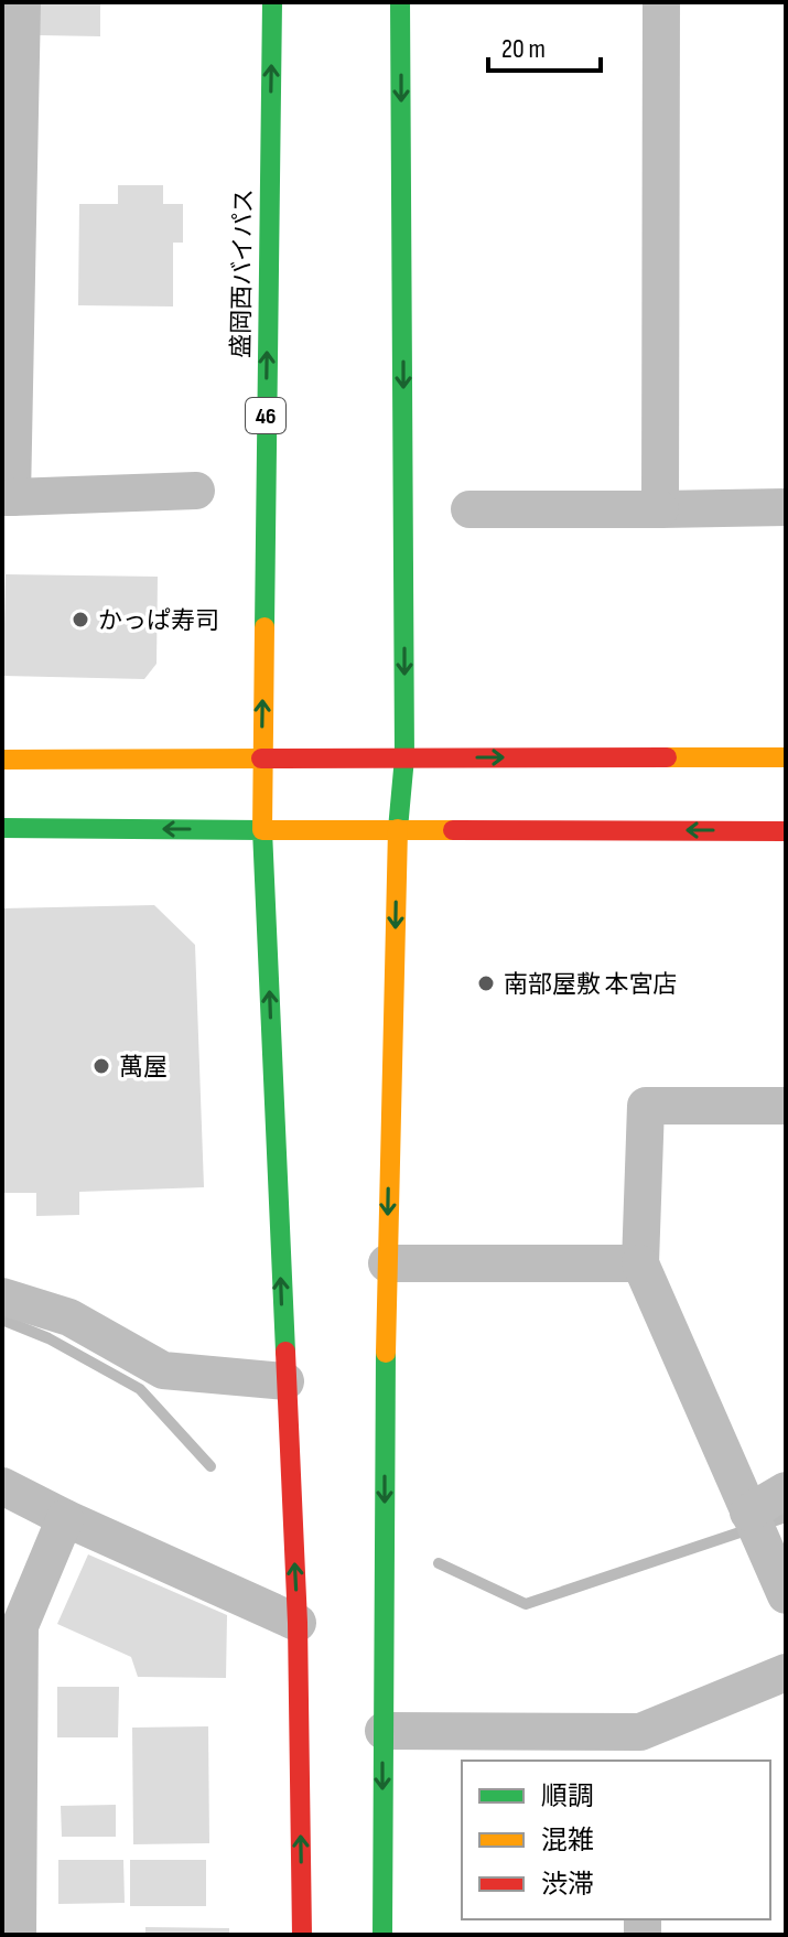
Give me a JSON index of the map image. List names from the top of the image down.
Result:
{
  "streets": {
    "main road": ["盛岡西バイパス", "46"]
  },
  "places": ["かっぱ寿司", "南部屋敷 本宮店", "萬屋"],
  "legend": ["順調", "混雑", "渋滞"],
  "scale_bar": "20 m"
}
